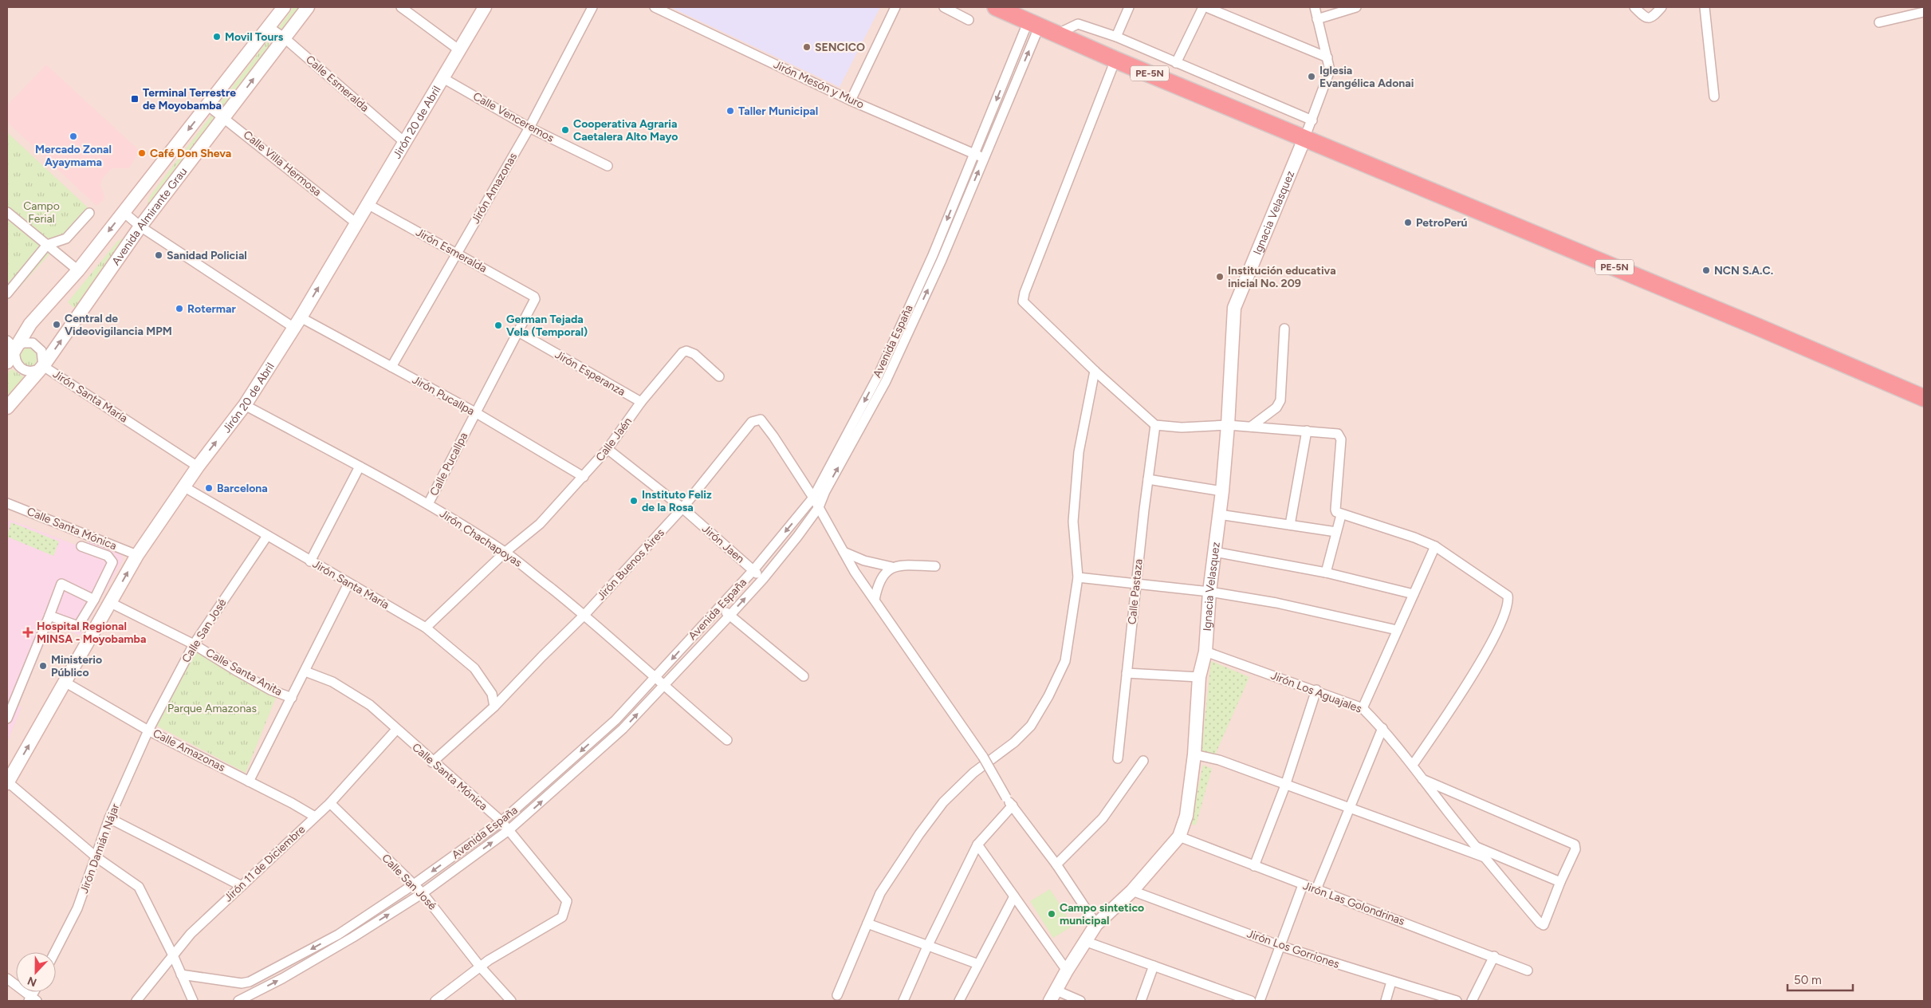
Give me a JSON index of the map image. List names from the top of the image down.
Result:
{
  "streets": {
    "highway": ["PE-5N"],
    "main road": ["Jirón 20 de Abril", "Ignacia Velasquez", "Avenida Almirante Grau"],
    "street": [
      "Calle Esmeralda",
      "Jirón Mesón y Muro",
      "Calle Venceremos",
      "Calle Villa Hermosa",
      "Jirón Amazonas",
      "Jirón Esmeralda",
      "Avenida España",
      "Jirón Esperanza",
      "Jirón Pucallpa",
      "Jirón Santa María",
      "Calle Jaén",
      "Calle Pucallpa",
      "Calle Santa Mónica",
      "Jirón Chachapoyas",
      "Jirón Jaen",
      "Jirón Buenos Aires",
      "Calle Pastaza",
      "Calle San José",
      "Calle Santa Anita",
      "Jirón Los Aguajales",
      "Calle Amazonas",
      "Jirón Damián Nájar",
      "Jirón 11 de Diciembre",
      "Jirón Las Golondrinas",
      "Jirón Los Gorriones"
    ]
  },
  "crossings": [
    ["PE-5N", "Ignacia Velasquez"],
    ["PE-5N", "Avenida España"],
    ["Calle Esmeralda", "Jirón 20 de Abril"],
    ["Calle Esmeralda", "Avenida Almirante Grau"],
    ["Jirón Mesón y Muro", "Avenida España"],
    ["Calle Venceremos", "Jirón 20 de Abril"],
    ["Calle Venceremos", "Jirón Amazonas"],
    ["Jirón 20 de Abril", "Calle Villa Hermosa"],
    ["Jirón 20 de Abril", "Jirón Esmeralda"],
    ["Jirón 20 de Abril", "Jirón Pucallpa"],
    ["Jirón 20 de Abril", "Jirón Santa María"],
    ["Jirón 20 de Abril", "Calle Santa Mónica"],
    ["Jirón 20 de Abril", "Jirón Chachapoyas"],
    ["Jirón 20 de Abril", "Calle Santa Anita"],
    ["Jirón 20 de Abril", "Calle Amazonas"],
    ["Calle Villa Hermosa", "Avenida Almirante Grau"],
    ["Jirón Amazonas", "Jirón Esmeralda"],
    ["Jirón Amazonas", "Jirón Pucallpa"],
    ["Ignacia Velasquez", "Jirón Los Aguajales"],
    ["Ignacia Velasquez", "Jirón Las Golondrinas"],
    ["Ignacia Velasquez", "Jirón Los Gorriones"],
    ["Avenida Almirante Grau", "Jirón Pucallpa"],
    ["Avenida Almirante Grau", "Jirón Santa María"],
    ["Jirón Esmeralda", "Calle Pucallpa"],
    ["Avenida España", "Calle Santa Mónica"],
    ["Avenida España", "Jirón Chachapoyas"],
    ["Avenida España", "Jirón Jaen"],
    ["Avenida España", "Jirón Buenos Aires"],
    ["Avenida España", "Calle San José"],
    ["Jirón Esperanza", "Calle Jaén"],
    ["Jirón Esperanza", "Calle Pucallpa"],
    ["Jirón Pucallpa", "Calle Jaén"],
    ["Jirón Pucallpa", "Calle Pucallpa"],
    ["Jirón Santa María", "Calle Jaén"],
    ["Jirón Santa María", "Jirón Buenos Aires"],
    ["Jirón Santa María", "Calle San José"],
    ["Calle Jaén", "Jirón Chachapoyas"],
    ["Calle Jaén", "Jirón Jaen"],
    ["Calle Pucallpa", "Jirón Chachapoyas"],
    ["Calle Santa Mónica", "Jirón Buenos Aires"],
    ["Calle Santa Mónica", "Calle San José"],
    ["Calle Santa Mónica", "Jirón 11 de Diciembre"],
    ["Jirón Chachapoyas", "Jirón Buenos Aires"],
    ["Jirón Jaen", "Jirón Buenos Aires"],
    ["Calle San José", "Calle Santa Anita"],
    ["Calle San José", "Calle Amazonas"],
    ["Calle San José", "Jirón Damián Nájar"],
    ["Calle San José", "Jirón 11 de Diciembre"],
    ["Calle Amazonas", "Jirón Damián Nájar"],
    ["Calle Amazonas", "Jirón 11 de Diciembre"]
  ],
  "one_way": ["Jirón 20 de Abril"],
  "parks": ["Campo Ferial", "Parque Amazonas"],
  "places": {
    "other": [
      "Movil Tours",
      "SENCICO",
      "Iglesia Evangélica Adonai",
      "Taller Municipal",
      "Cooperativa Agraria Caetalera Alto Mayo",
      "Mercado Zonal Ayaymama",
      "Café Don Sheva",
      "PetroPerú",
      "Sanidad Policial",
      "NCN S.A.C.",
      "Institución educativa inicial No. 209",
      "Rotermar",
      "Central de Videovigilancia MPM",
      "German Tejada Vela (Temporal)",
      "Barcelona",
      "Instituto Feliz de la Rosa",
      "Ministerio Público",
      "Campo sintetico municipal"
    ],
    "transit": ["Terminal Terrestre de Moyobamba"],
    "health": ["Hospital Regional MINSA - Moyobamba"]
  },
  "scale_bar": "50 m",
  "north": "bottom"
}
